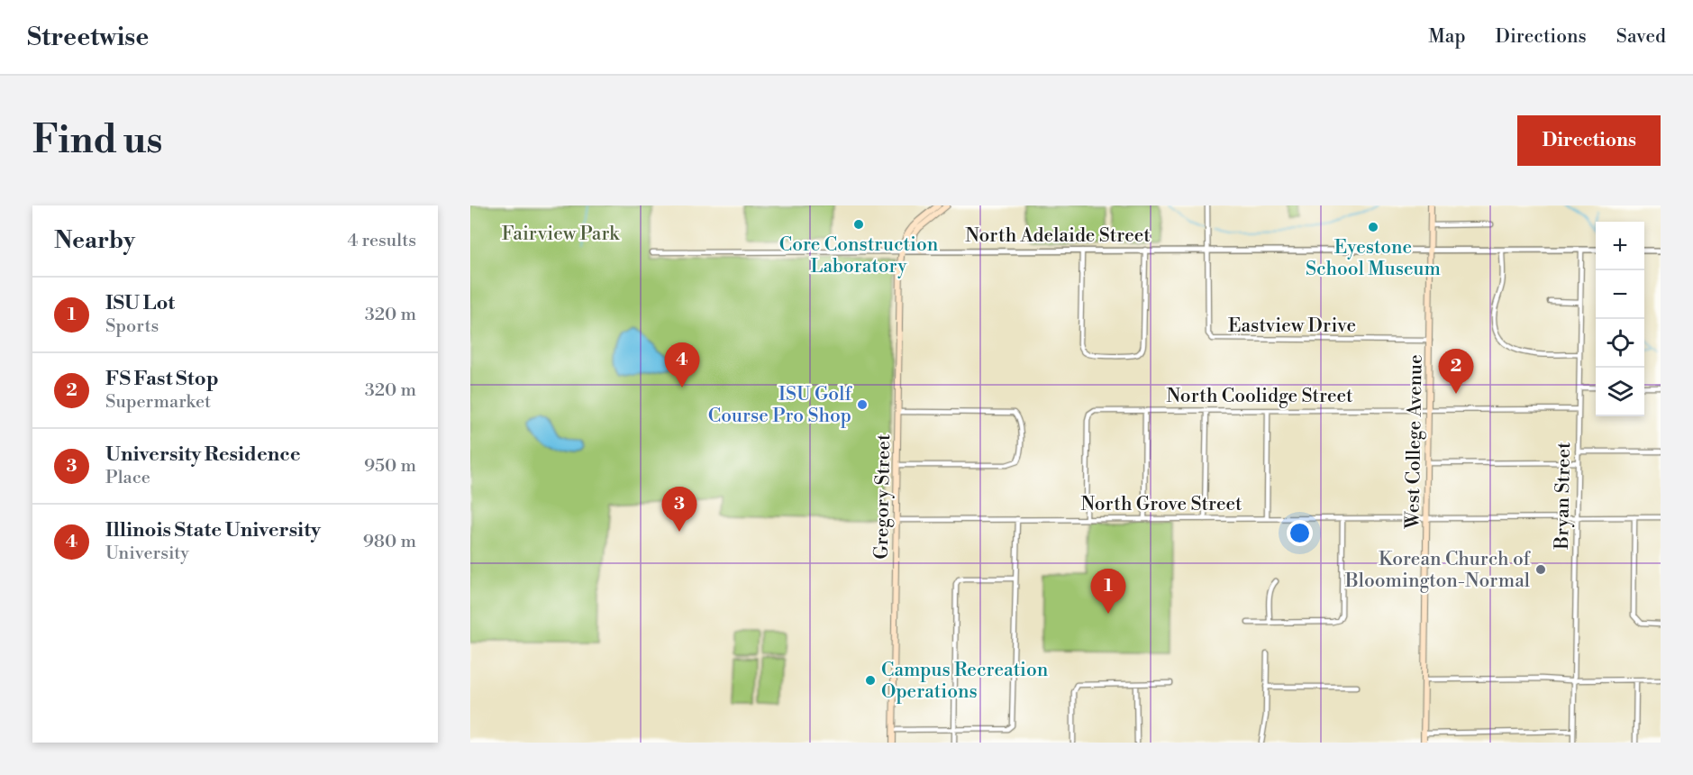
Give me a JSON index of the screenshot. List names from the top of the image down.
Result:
{
  "streets": {
    "main road": ["West College Avenue", "Gregory Street"],
    "street": [
      "North Adelaide Street",
      "Eastview Drive",
      "North Coolidge Street",
      "Bryan Street",
      "North Grove Street"
    ]
  },
  "crossings": [
    ["North Adelaide Street", "Eastview Drive"],
    ["North Adelaide Street", "West College Avenue"],
    ["North Adelaide Street", "Bryan Street"],
    ["North Adelaide Street", "Gregory Street"],
    ["Eastview Drive", "West College Avenue"],
    ["North Coolidge Street", "West College Avenue"],
    ["North Coolidge Street", "Bryan Street"],
    ["North Coolidge Street", "North Grove Street"],
    ["West College Avenue", "North Grove Street"],
    ["Bryan Street", "North Grove Street"],
    ["Gregory Street", "North Grove Street"]
  ],
  "parks": ["Fairview Park"],
  "places": [
    "Core Construction Laboratory",
    "Eyestone School Museum",
    "ISU Golf Course Pro Shop",
    "Korean Church of Bloomington-Normal",
    "Campus Recreation Operations"
  ],
  "page": {
    "header": "Streetwise",
    "nav": ["Map", "Directions", "Saved"],
    "buttons": "Directions",
    "title": "Find us",
    "heading": ["Nearby", "4 results"],
    "map_buttons": ["+", "−"],
    "list": [
      {
        "mark": "1",
        "name": "ISU Lot",
        "note": "Sports",
        "value": "320 m"
      },
      {
        "mark": "2",
        "name": "FS Fast Stop",
        "note": "Supermarket",
        "value": "320 m"
      },
      {
        "mark": "3",
        "name": "University Residence",
        "note": "Place",
        "value": "950 m"
      },
      {
        "mark": "4",
        "name": "Illinois State University",
        "note": "University",
        "value": "980 m"
      }
    ],
    "pins": [
      "4",
      "2",
      "3",
      "1"
    ]
  }
}
